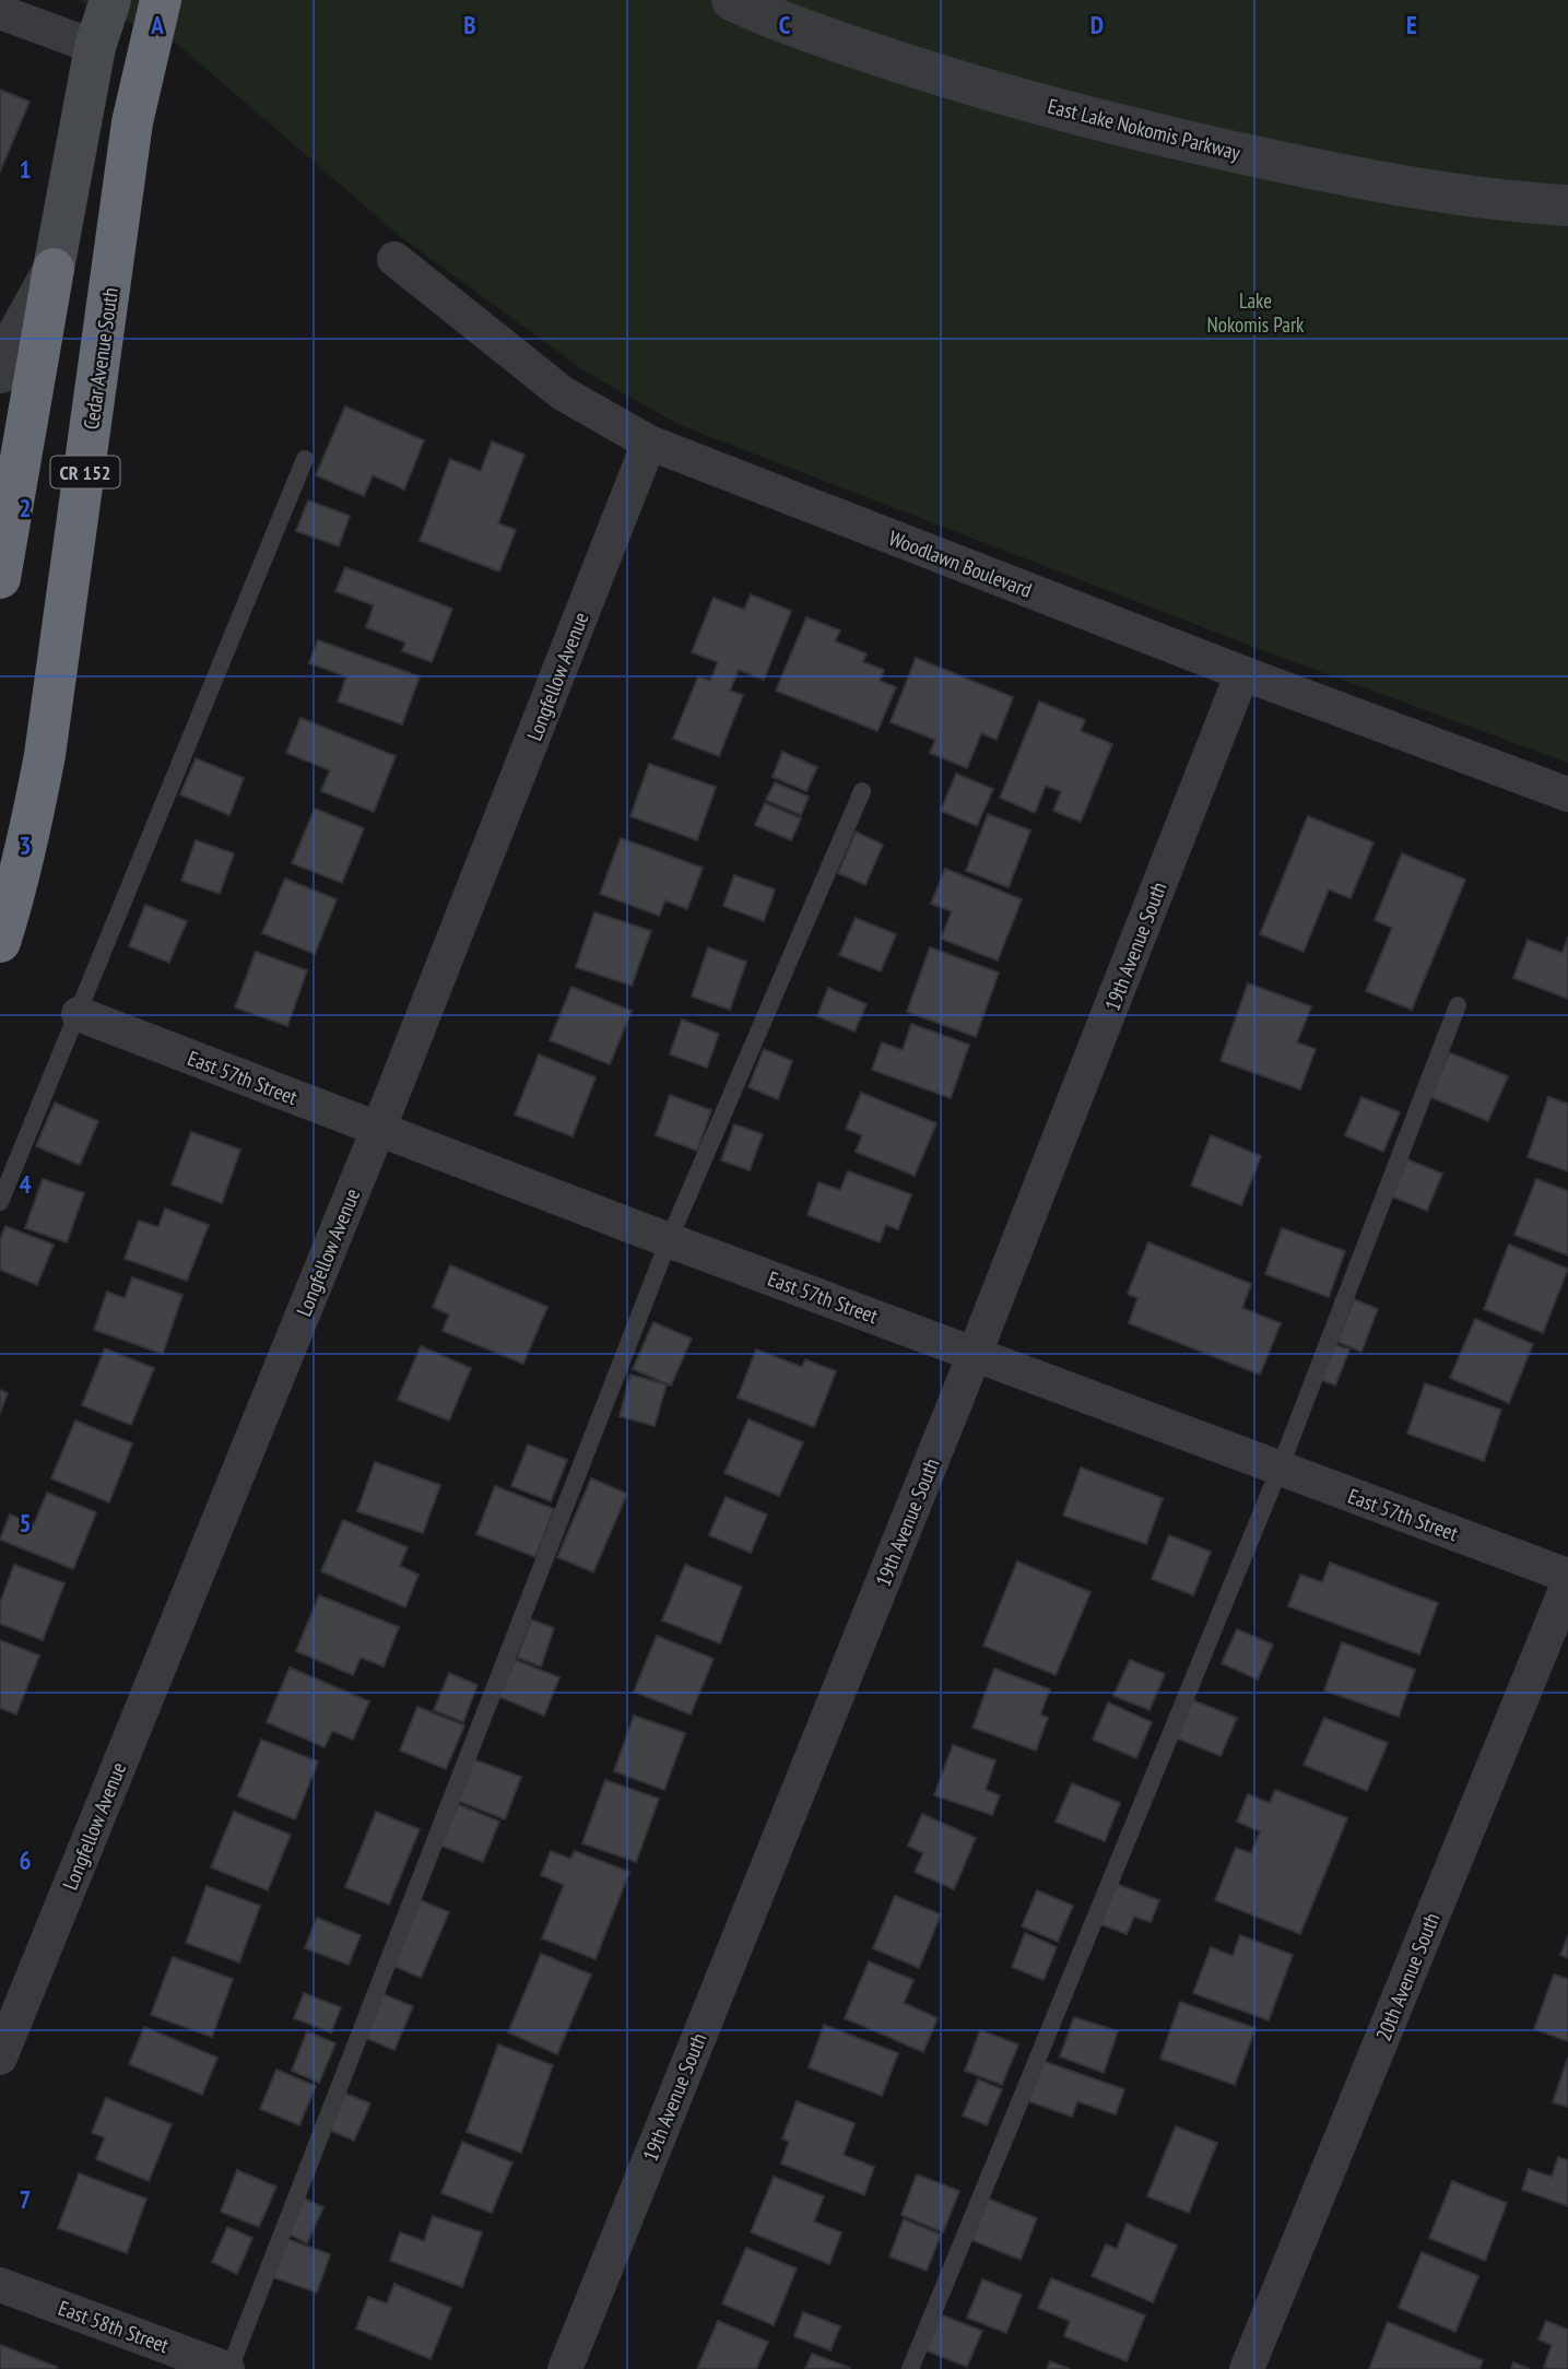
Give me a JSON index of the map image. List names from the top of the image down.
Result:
{
  "streets": {
    "highway": ["Cedar Avenue South", "CR 152"],
    "street": [
      "East Lake Nokomis Parkway",
      "Woodlawn Boulevard",
      "Longfellow Avenue",
      "19th Avenue South",
      "East 57th Street",
      "20th Avenue South",
      "East 58th Street"
    ]
  },
  "crossings": [
    ["Woodlawn Boulevard", "Longfellow Avenue"],
    ["Woodlawn Boulevard", "19th Avenue South"],
    ["Longfellow Avenue", "East 57th Street"],
    ["19th Avenue South", "East 57th Street"]
  ],
  "parks": ["Lake Nokomis Park"],
  "grid": {
    "columns": [
      "A",
      "B",
      "C",
      "D",
      "E"
    ],
    "rows": [
      "1",
      "2",
      "3",
      "4",
      "5",
      "6",
      "7"
    ]
  }
}
